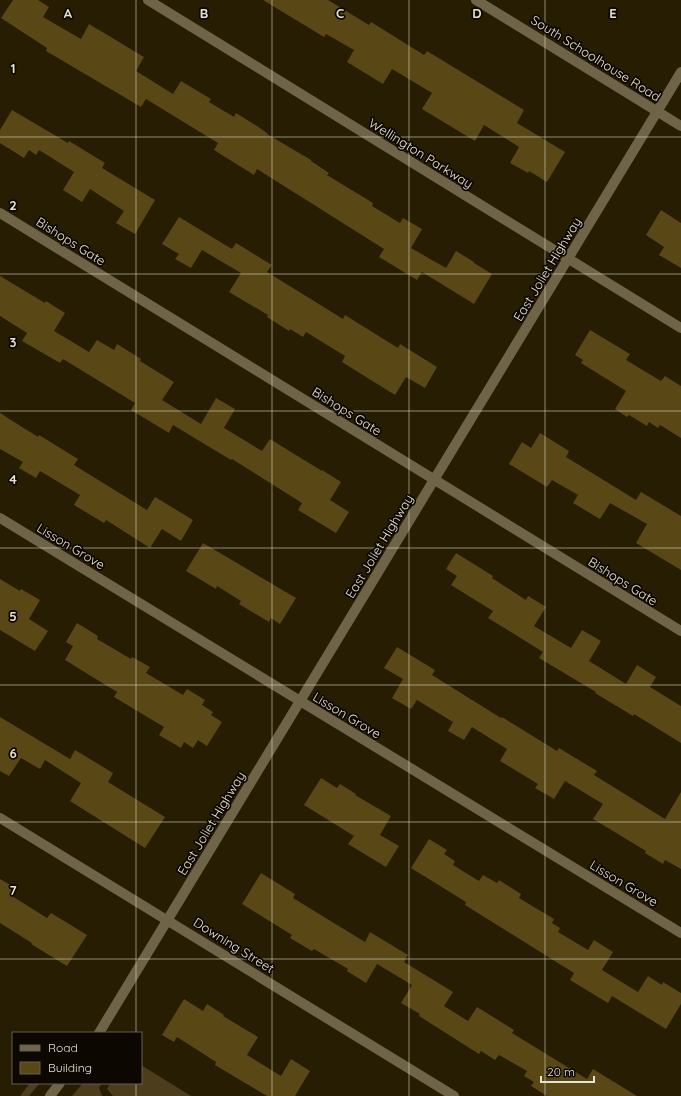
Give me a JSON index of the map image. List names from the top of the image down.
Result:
{
  "streets": {
    "street": [
      "South Schoolhouse Road",
      "Wellington Parkway",
      "Bishops Gate",
      "East Joliet Highway",
      "Lisson Grove",
      "Downing Street"
    ]
  },
  "crossings": [
    ["South Schoolhouse Road", "East Joliet Highway"],
    ["Wellington Parkway", "East Joliet Highway"],
    ["Bishops Gate", "East Joliet Highway"],
    ["East Joliet Highway", "Lisson Grove"],
    ["East Joliet Highway", "Downing Street"]
  ],
  "legend": ["Road", "Building"],
  "scale_bar": "20 m",
  "grid": {
    "columns": [
      "A",
      "B",
      "C",
      "D",
      "E"
    ],
    "rows": [
      "1",
      "2",
      "3",
      "4",
      "5",
      "6",
      "7"
    ]
  }
}
